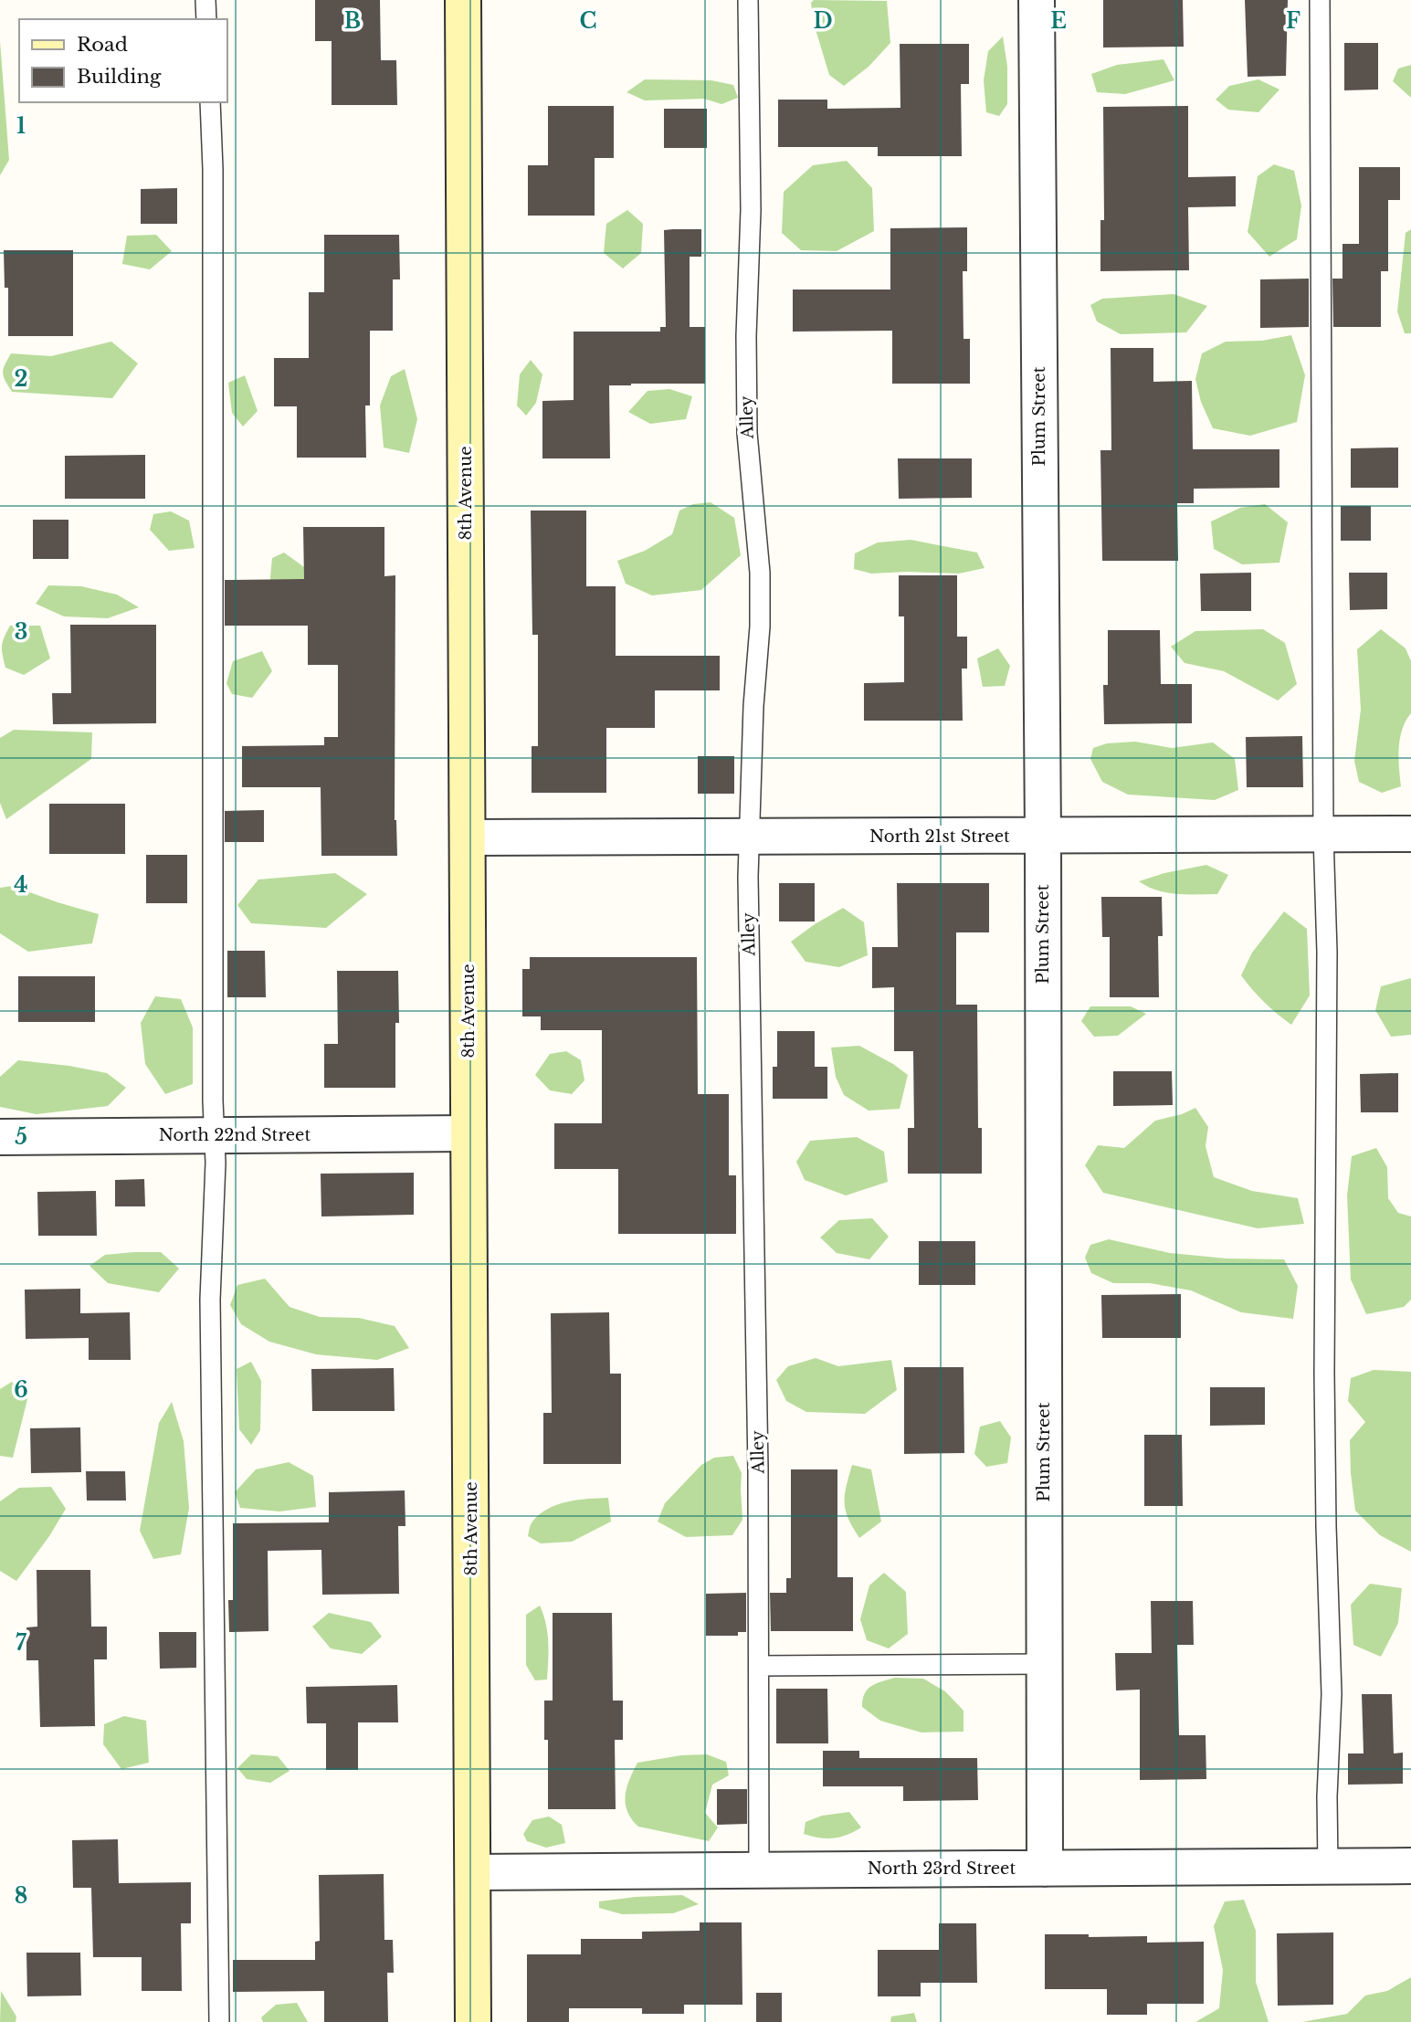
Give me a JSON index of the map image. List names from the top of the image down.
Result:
{
  "streets": {
    "street": [
      "Plum Street",
      "8th Avenue",
      "North 21st Street",
      "North 22nd Street",
      "North 23rd Street"
    ],
    "lane": ["Alley"]
  },
  "crossings": [
    ["Plum Street", "North 21st Street"],
    ["Plum Street", "North 23rd Street"],
    ["Alley", "North 21st Street"],
    ["Alley", "North 23rd Street"],
    ["8th Avenue", "North 21st Street"],
    ["8th Avenue", "North 22nd Street"],
    ["8th Avenue", "North 23rd Street"]
  ],
  "legend": ["Road", "Building"],
  "grid": {
    "columns": [
      "B",
      "C",
      "D",
      "E",
      "F"
    ],
    "rows": [
      "1",
      "2",
      "3",
      "4",
      "5",
      "6",
      "7",
      "8"
    ]
  }
}
